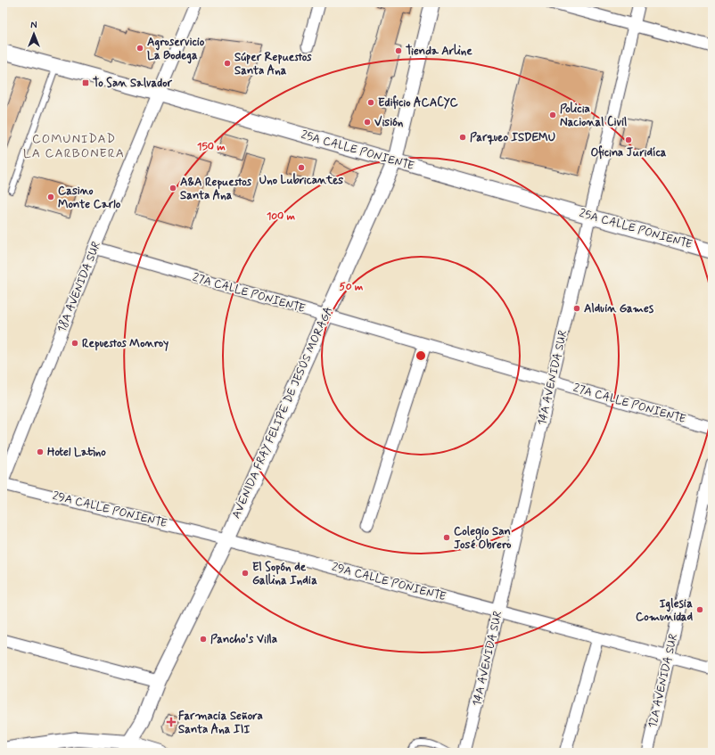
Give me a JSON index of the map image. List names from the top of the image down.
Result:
{
  "streets": {
    "street": [
      "25A CALLE PONIENTE",
      "18A AVENIDA SUR",
      "27A CALLE PONIENTE",
      "14A AVENIDA SUR",
      "AVENIDA FRAY FELIPE DE JESÚS MORAGA",
      "29A CALLE PONIENTE",
      "12A AVENIDA SUR"
    ]
  },
  "crossings": [
    ["25A CALLE PONIENTE", "18A AVENIDA SUR"],
    ["25A CALLE PONIENTE", "14A AVENIDA SUR"],
    ["25A CALLE PONIENTE", "AVENIDA FRAY FELIPE DE JESÚS MORAGA"],
    ["18A AVENIDA SUR", "27A CALLE PONIENTE"],
    ["18A AVENIDA SUR", "29A CALLE PONIENTE"],
    ["27A CALLE PONIENTE", "14A AVENIDA SUR"],
    ["27A CALLE PONIENTE", "AVENIDA FRAY FELIPE DE JESÚS MORAGA"],
    ["14A AVENIDA SUR", "29A CALLE PONIENTE"],
    ["AVENIDA FRAY FELIPE DE JESÚS MORAGA", "29A CALLE PONIENTE"],
    ["29A CALLE PONIENTE", "12A AVENIDA SUR"]
  ],
  "districts": ["COMUNIDAD LA CARBONERA"],
  "places": {
    "other": [
      "Agroservicio La Bodega",
      "Tienda Arline",
      "Súper Repuestos Santa Ana",
      "Edificio ACACYC",
      "Policia Nacional Civil",
      "Visión",
      "Parqueo ISDEMU",
      "Oficina Juridíca",
      "Uno Lubricantes",
      "A&A Repuestos Santa Ana",
      "Casino Monte Carlo",
      "Alduin Games",
      "Repuestos Monroy",
      "Hotel Latino",
      "Colegio San José Obrero",
      "El Sopón de Gallina India",
      "Iglesia Comunidad",
      "Pancho's Villa"
    ],
    "transit": ["To San Salvador"],
    "health": ["Farmacia Señora Santa Ana III"]
  },
  "north": "top",
  "rings": ["150 m", "100 m", "50 m"]
}
